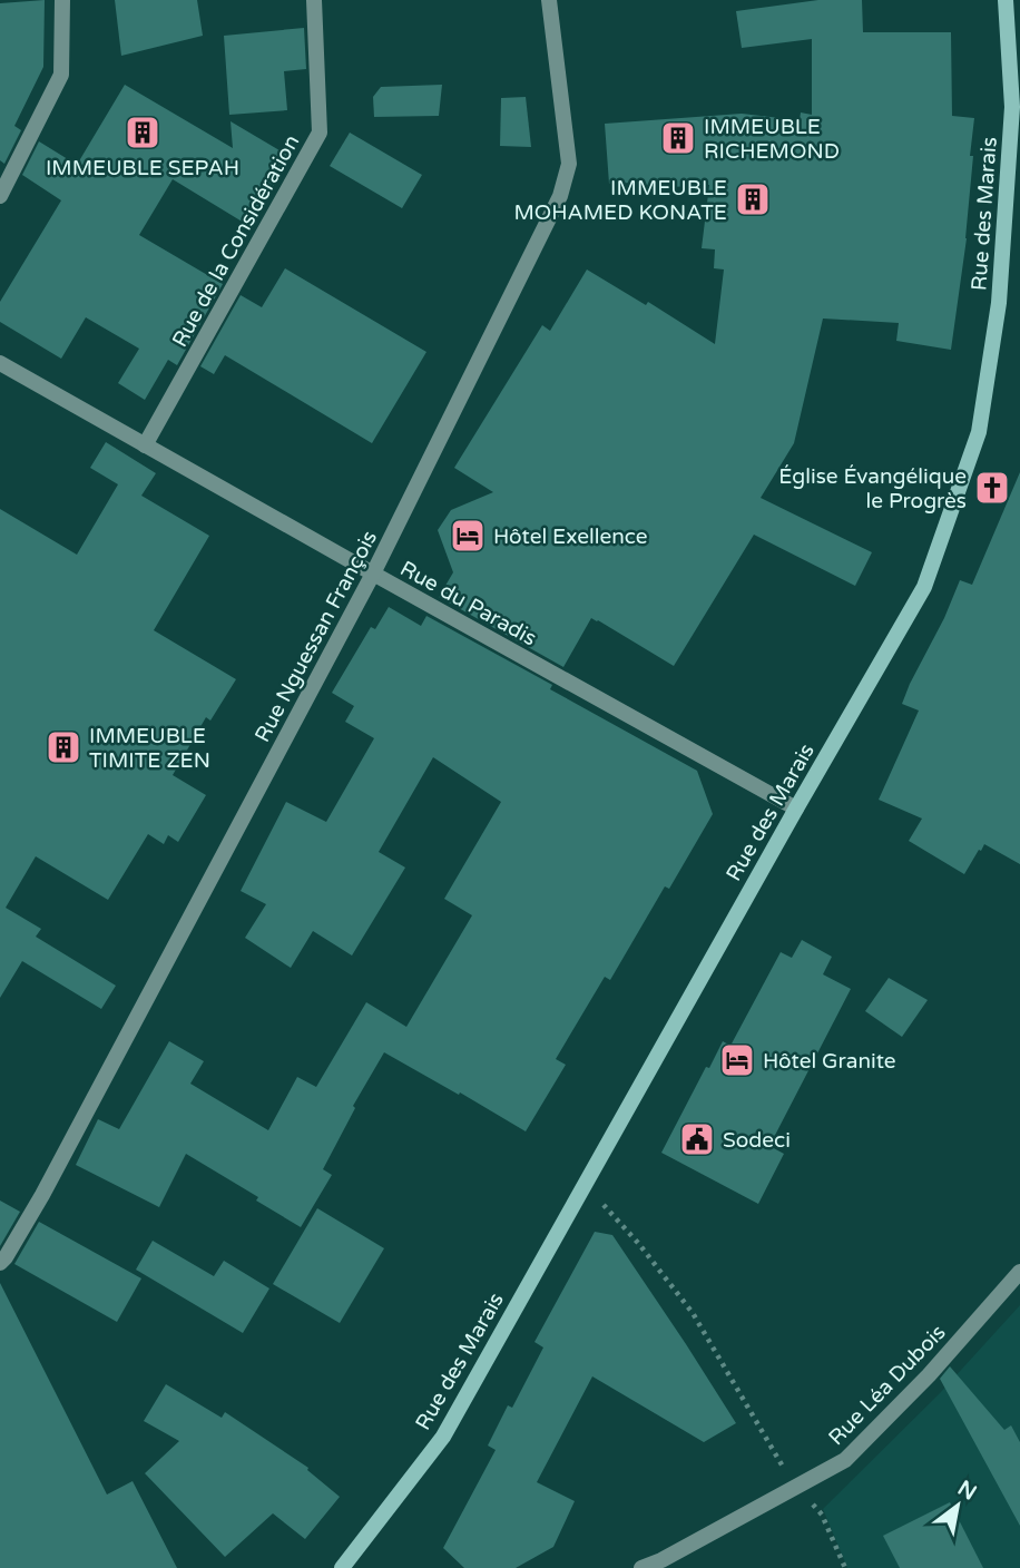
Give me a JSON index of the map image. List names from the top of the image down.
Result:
{
  "streets": {
    "street": [
      "Rue des Marais",
      "Rue de la Considération",
      "Rue du Paradis",
      "Rue Nguessan François",
      "Rue Léa Dubois"
    ]
  },
  "crossings": [
    ["Rue des Marais", "Rue du Paradis"],
    ["Rue de la Considération", "Rue du Paradis"],
    ["Rue du Paradis", "Rue Nguessan François"]
  ],
  "places": {
    "building": [
      "IMMEUBLE SEPAH",
      "IMMEUBLE RICHEMOND",
      "IMMEUBLE MOHAMED KONATE",
      "IMMEUBLE TIMITE ZEN"
    ],
    "church": ["Église Évangélique le Progrès"],
    "hotel": ["Hôtel Exellence", "Hôtel Granite"],
    "public building": ["Sodeci"]
  },
  "north": "top right"
}
